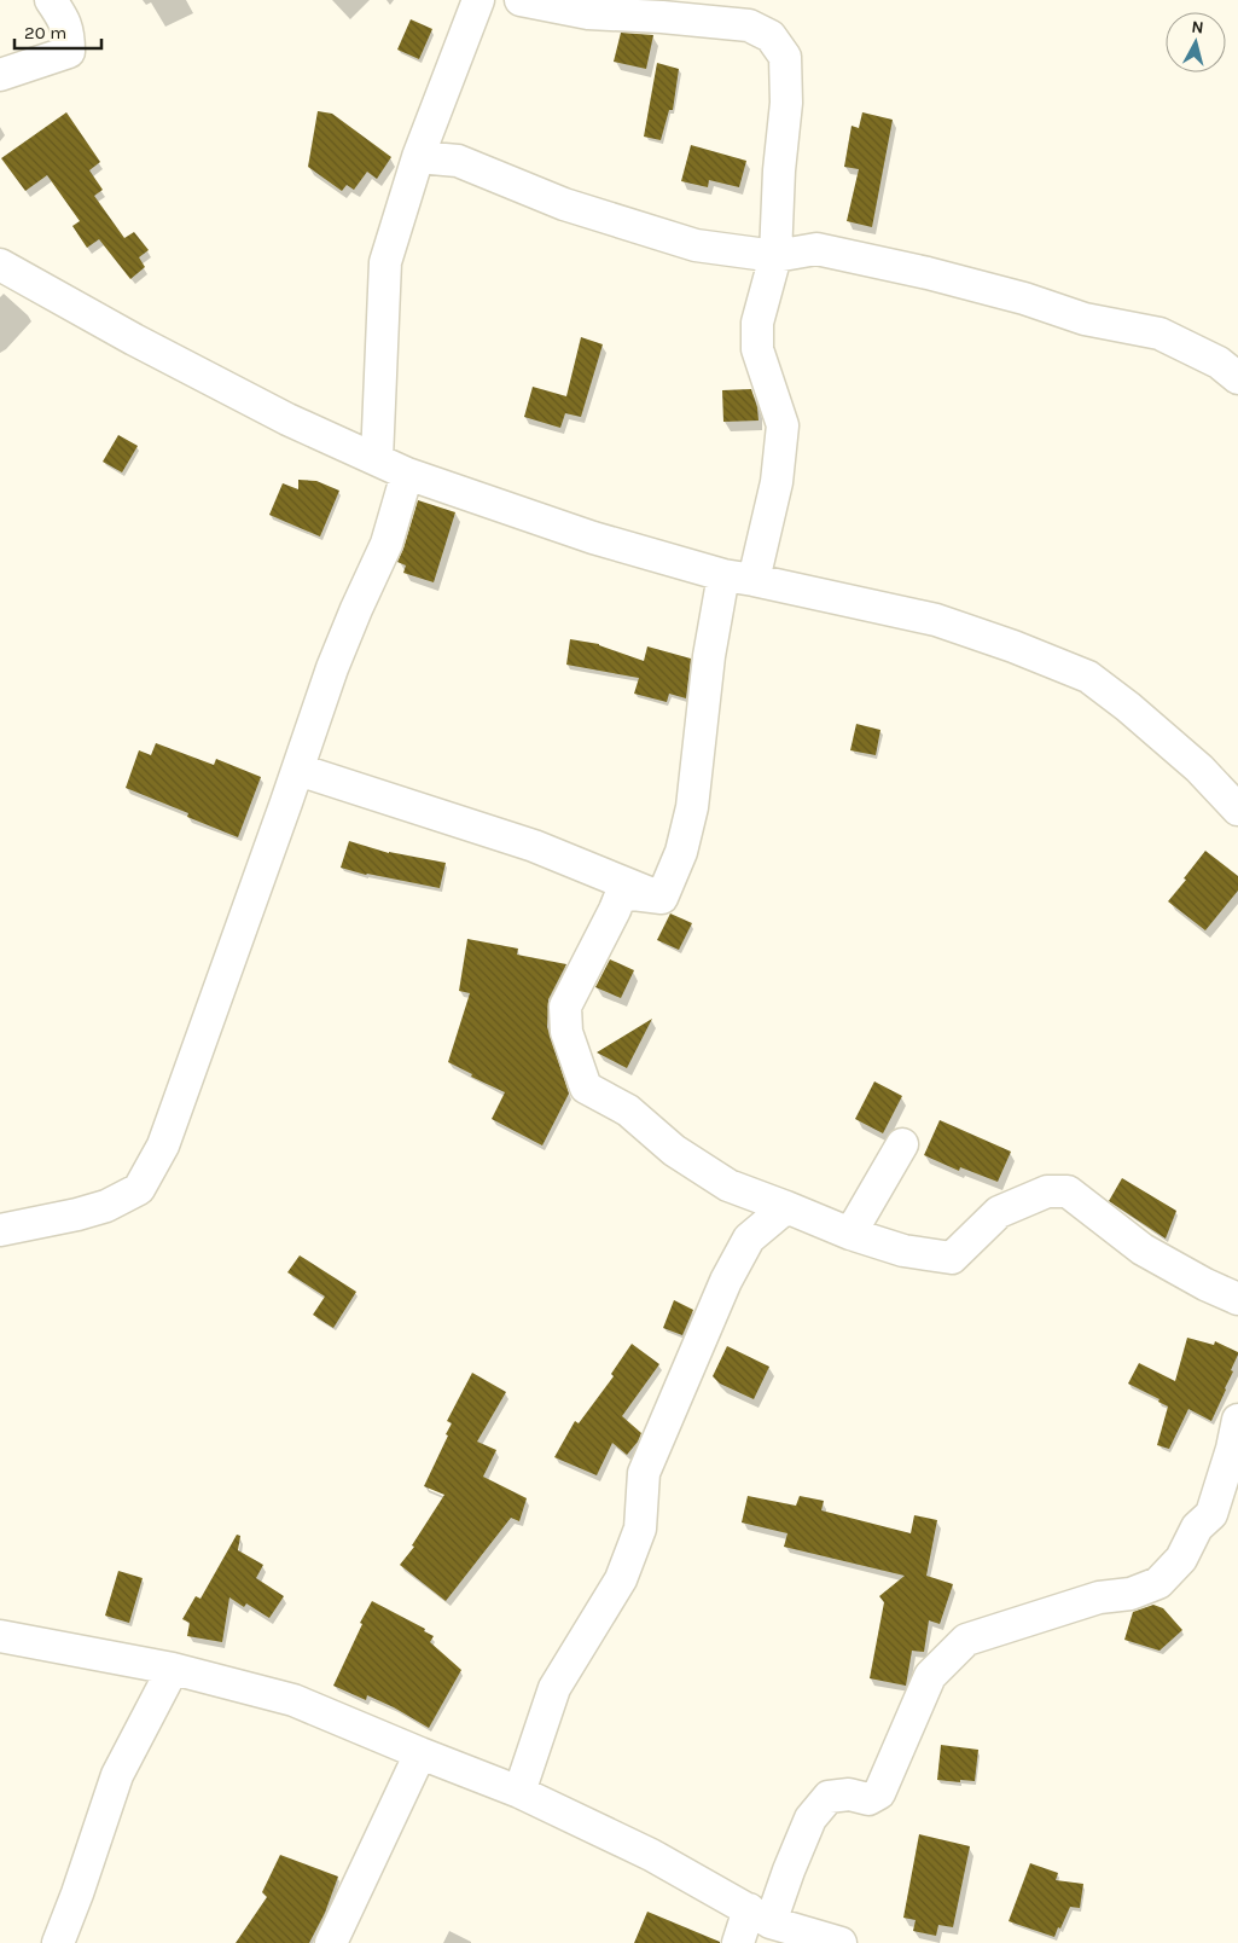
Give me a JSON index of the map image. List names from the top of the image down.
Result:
{
  "scale_bar": "20 m",
  "north": "top"
}
